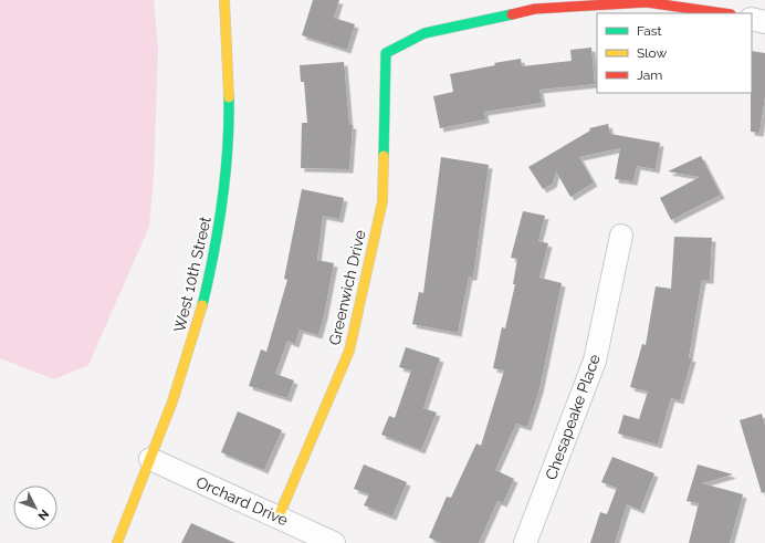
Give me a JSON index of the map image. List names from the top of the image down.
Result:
{
  "streets": {
    "street": [
      "West 10th Street",
      "Greenwich Drive",
      "Chesapeake Place",
      "Orchard Drive"
    ]
  },
  "crossings": [
    ["West 10th Street", "Orchard Drive"],
    ["Greenwich Drive", "Orchard Drive"]
  ],
  "legend": ["Fast", "Slow", "Jam"],
  "north": "bottom right"
}
